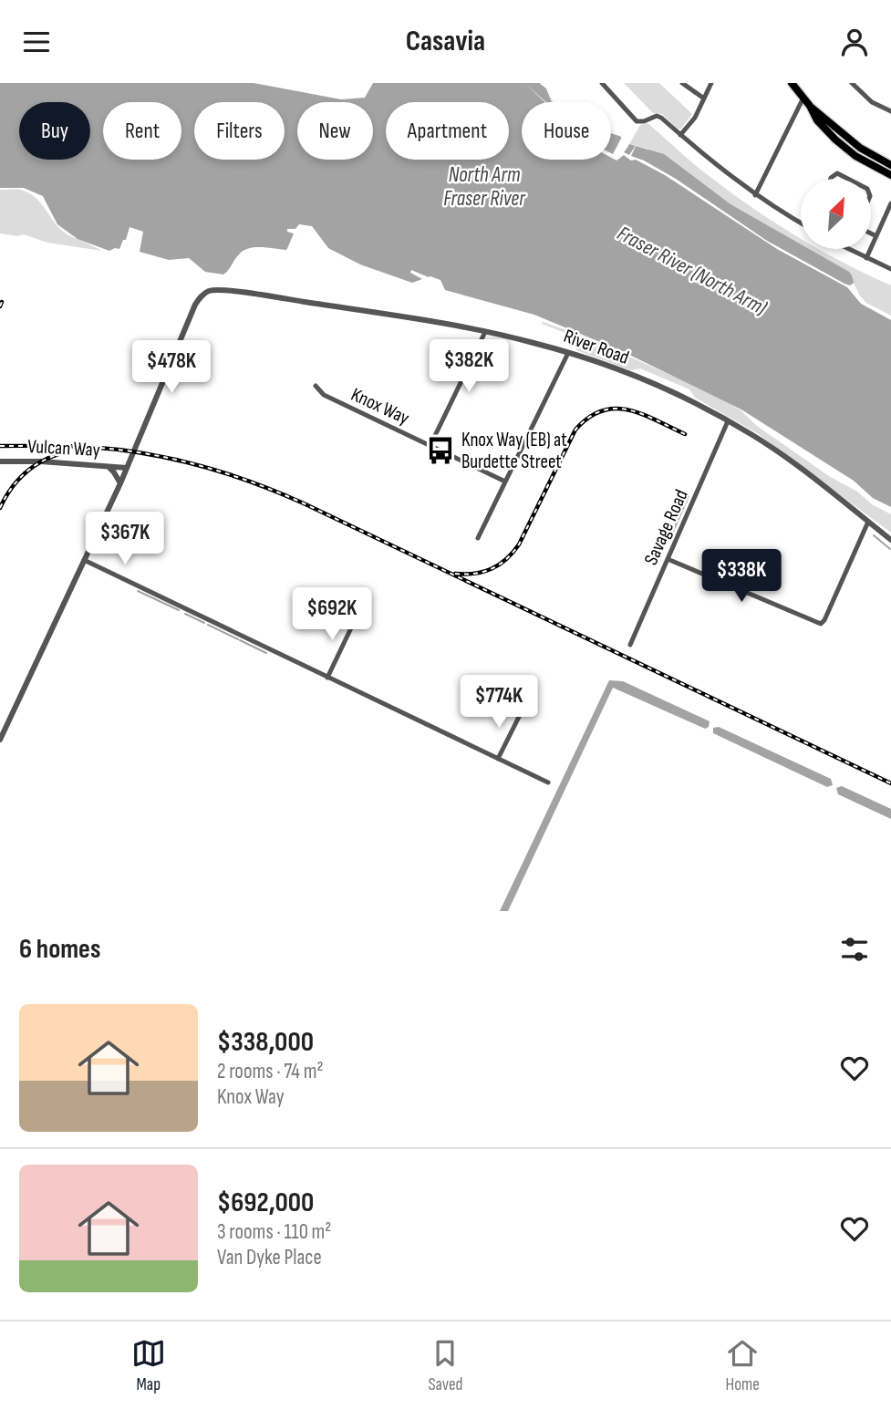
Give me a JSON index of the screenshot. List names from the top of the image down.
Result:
{
  "streets": {
    "street": [
      "River Road",
      "Knox Way",
      "Vulcan Way",
      "Savage Road"
    ]
  },
  "crossings": [
    ["River Road", "Vulcan Way"],
    ["River Road", "Savage Road"]
  ],
  "water": ["North Arm Fraser River", "Fraser River (North Arm)"],
  "places": {
    "bus stop": ["Knox Way (EB) at Burdette Street"]
  },
  "north": "top right",
  "page": {
    "header": "Casavia",
    "chip": [
      "Buy",
      "Rent",
      "Filters",
      "New",
      "Apartment",
      "House"
    ],
    "price": [
      "$382K",
      "$478K",
      "$367K",
      "$338K",
      "$692K",
      "$774K"
    ],
    "heading": "6 homes",
    "list": [
      {
        "name": "$338,000",
        "note": "2 rooms · 74 m² · Knox Way"
      },
      {
        "name": "$692,000",
        "note": "3 rooms · 110 m² · Van Dyke Place"
      }
    ],
    "tabs": ["Map", "Saved", "Home"]
  }
}
